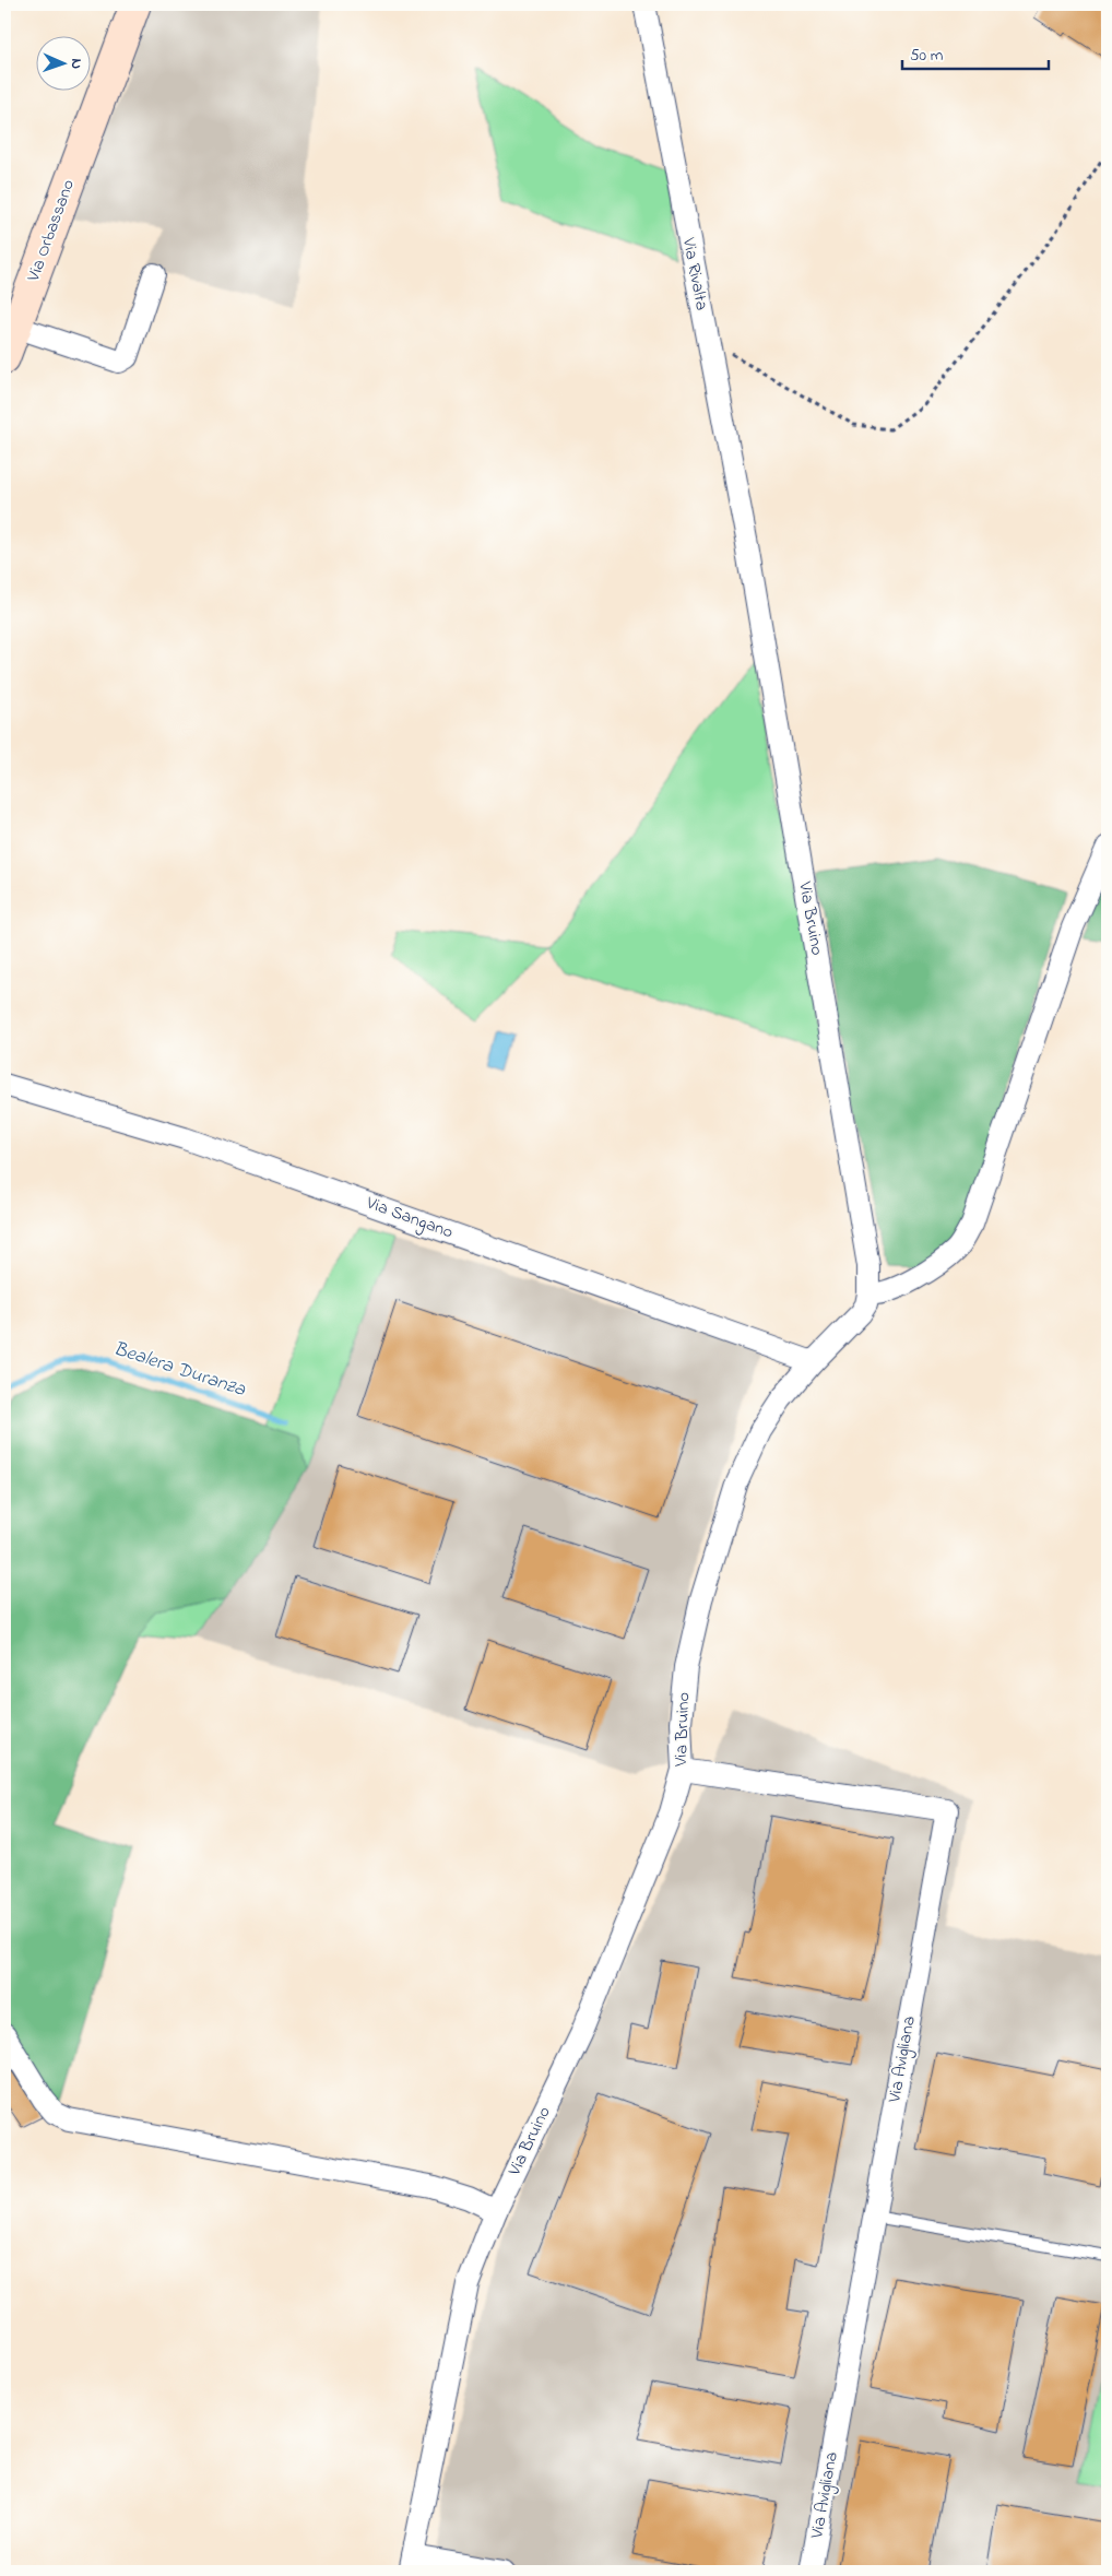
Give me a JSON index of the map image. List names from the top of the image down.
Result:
{
  "streets": {
    "main road": ["Via Orbassano"],
    "street": [
      "Via Rivalta",
      "Via Bruino",
      "Via Sangano",
      "Via Avigliana"
    ]
  },
  "crossings": [
    ["Via Rivalta", "Via Bruino"],
    ["Via Bruino", "Via Sangano"],
    ["Via Bruino", "Via Avigliana"]
  ],
  "water": ["Bealera Duranza"],
  "scale_bar": "50 m",
  "north": "right"
}
